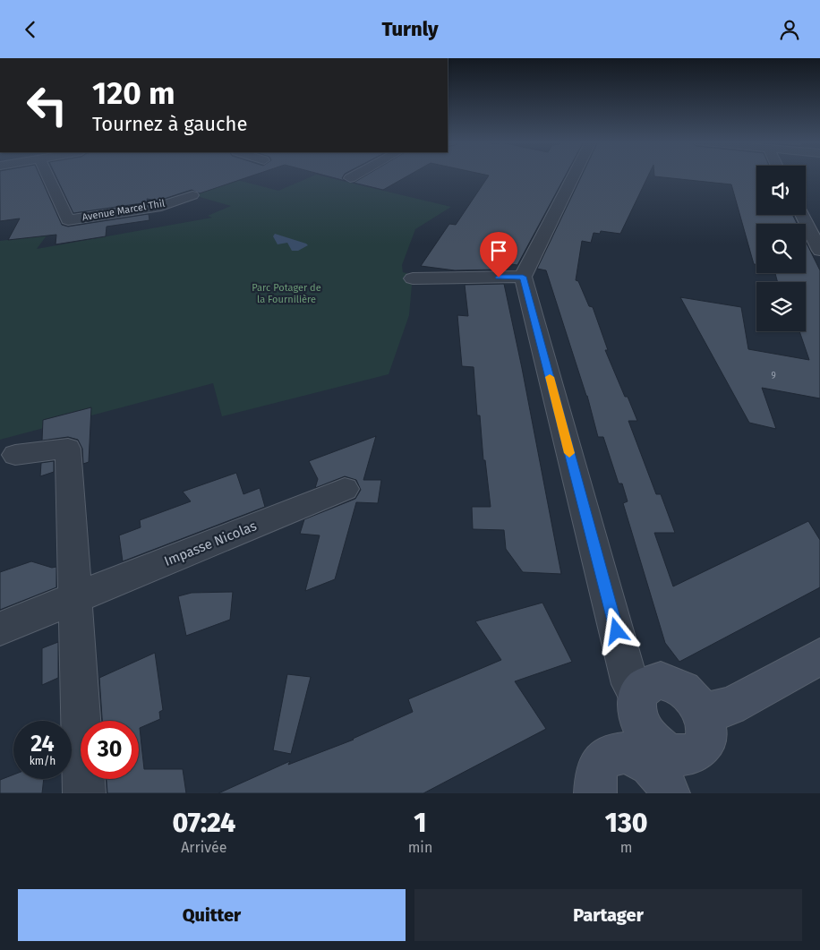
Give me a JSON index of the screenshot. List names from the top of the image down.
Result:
{
  "streets": {
    "street": ["Avenue Marcel Thil", "Impasse Nicolas"]
  },
  "parks": ["Parc Potager de la Fournilière"],
  "house_numbers": ["9"],
  "page": {
    "header": "Turnly",
    "turn": ["120 m", "Tournez à gauche"],
    "speed": "24 km/h",
    "limit": "30",
    "eta": [
      "07:24",
      "Arrivée",
      "1",
      "min",
      "130",
      "m"
    ],
    "buttons": ["Quitter", "Partager"]
  }
}
